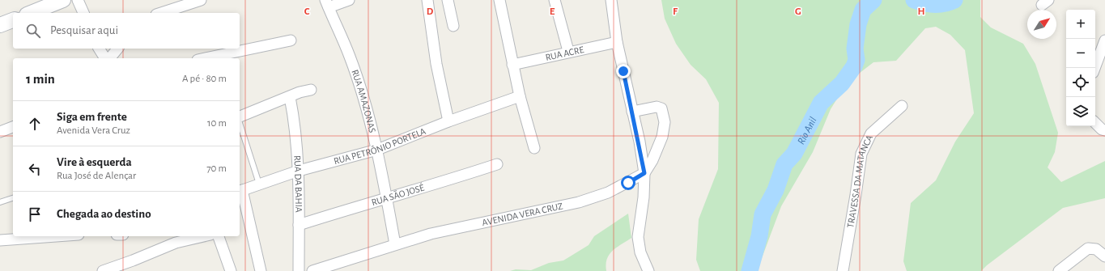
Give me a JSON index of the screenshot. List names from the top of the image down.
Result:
{
  "streets": {
    "street": [
      "RUA ACRE",
      "RUA AMAZONAS",
      "RUA PETRÔNIO PORTELA",
      "TRAVESSA DA MATANCA",
      "RUA DA BAHIA",
      "RUA SÃO JOSÉ",
      "AVENIDA VERA CRUZ"
    ]
  },
  "crossings": [
    ["RUA AMAZONAS", "RUA PETRÔNIO PORTELA"],
    ["RUA AMAZONAS", "RUA SÃO JOSÉ"],
    ["RUA AMAZONAS", "AVENIDA VERA CRUZ"],
    ["RUA PETRÔNIO PORTELA", "RUA DA BAHIA"],
    ["RUA DA BAHIA", "RUA SÃO JOSÉ"]
  ],
  "water": ["Rio Anil"],
  "north": "top right",
  "page": {
    "map_buttons": ["+", "−"],
    "search": "Pesquisar aqui",
    "heading": ["1 min", "A pé · 80 m"],
    "list": [
      ["Siga em frente", "Avenida Vera Cruz", "10 m"],
      ["Vire à esquerda", "Rua José de Alençar", "70 m"],
      "Chegada ao destino"
    ]
  },
  "grid": {
    "columns": [
      "C",
      "D",
      "E",
      "F",
      "G",
      "H"
    ]
  }
}
